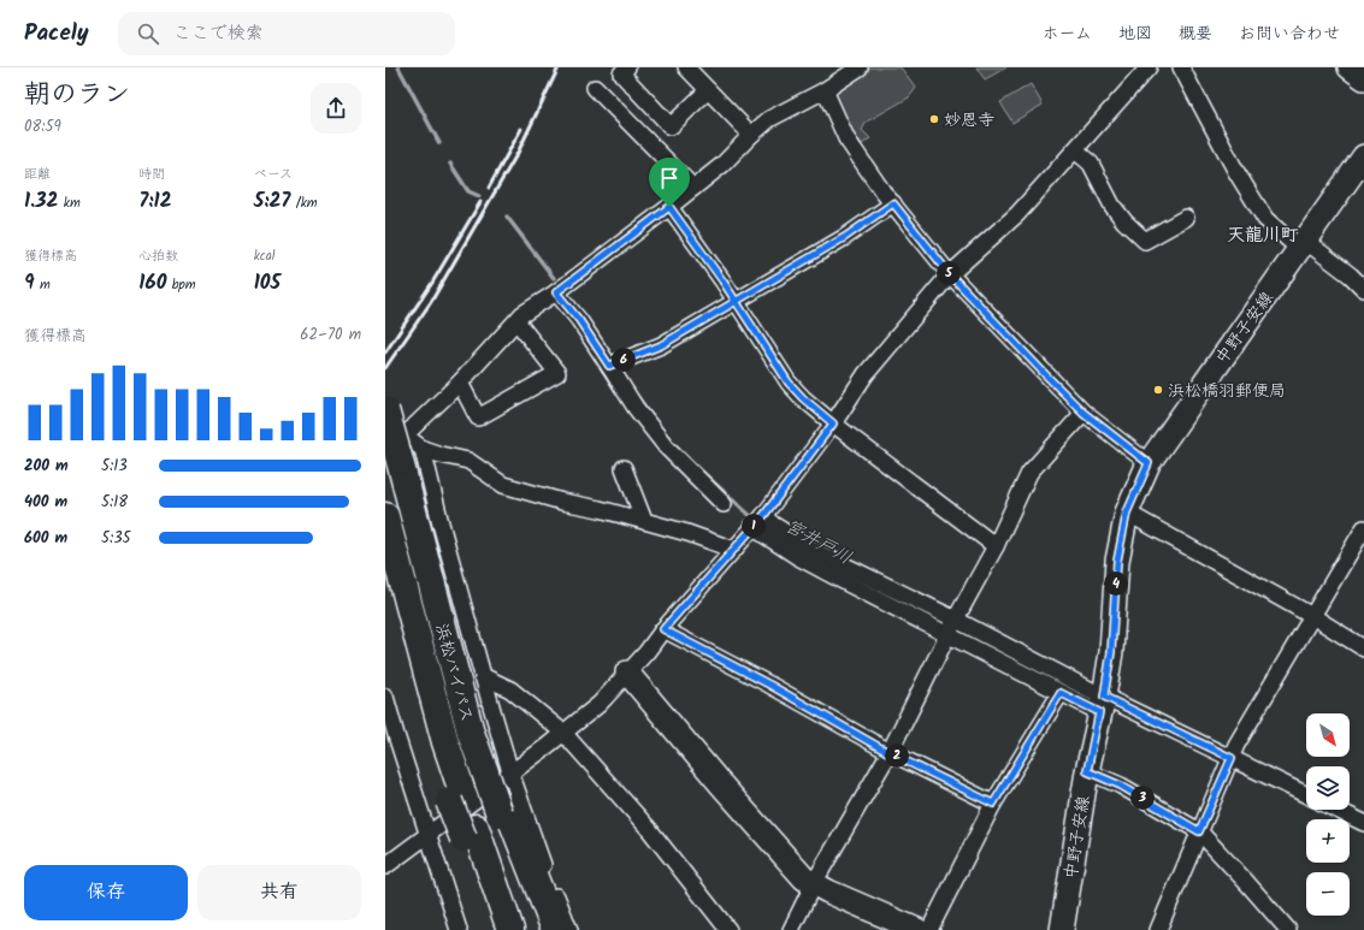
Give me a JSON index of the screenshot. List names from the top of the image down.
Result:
{
  "streets": {
    "highway": ["浜松バイパス"],
    "main road": ["中野子安線"]
  },
  "districts": ["天龍川町"],
  "water": ["宮井戸川"],
  "places": ["妙恩寺", "浜松橋羽郵便局"],
  "north": "bottom right",
  "page": {
    "header": "Pacely",
    "search": "ここで検索",
    "nav": [
      "ホーム",
      "地図",
      "概要",
      "お問い合わせ"
    ],
    "heading": ["朝のラン", "08:59"],
    "stats": [
      ["距離", "1.32 km"],
      ["時間", "7:12"],
      ["ペース", "5:27 /km"],
      ["獲得標高", "9 m"],
      ["心拍数", "160 bpm"],
      ["kcal", "105"]
    ],
    "pins": [
      "5",
      "6",
      "1",
      "4",
      "2",
      "3"
    ],
    "chart": ["獲得標高", "62–70 m"],
    "list": [
      {
        "name": "200 m",
        "note": "5:13"
      },
      {
        "name": "400 m",
        "note": "5:18"
      },
      {
        "name": "600 m",
        "note": "5:35"
      }
    ],
    "map_buttons": ["+", "−"],
    "buttons": ["保存", "共有"]
  }
}
